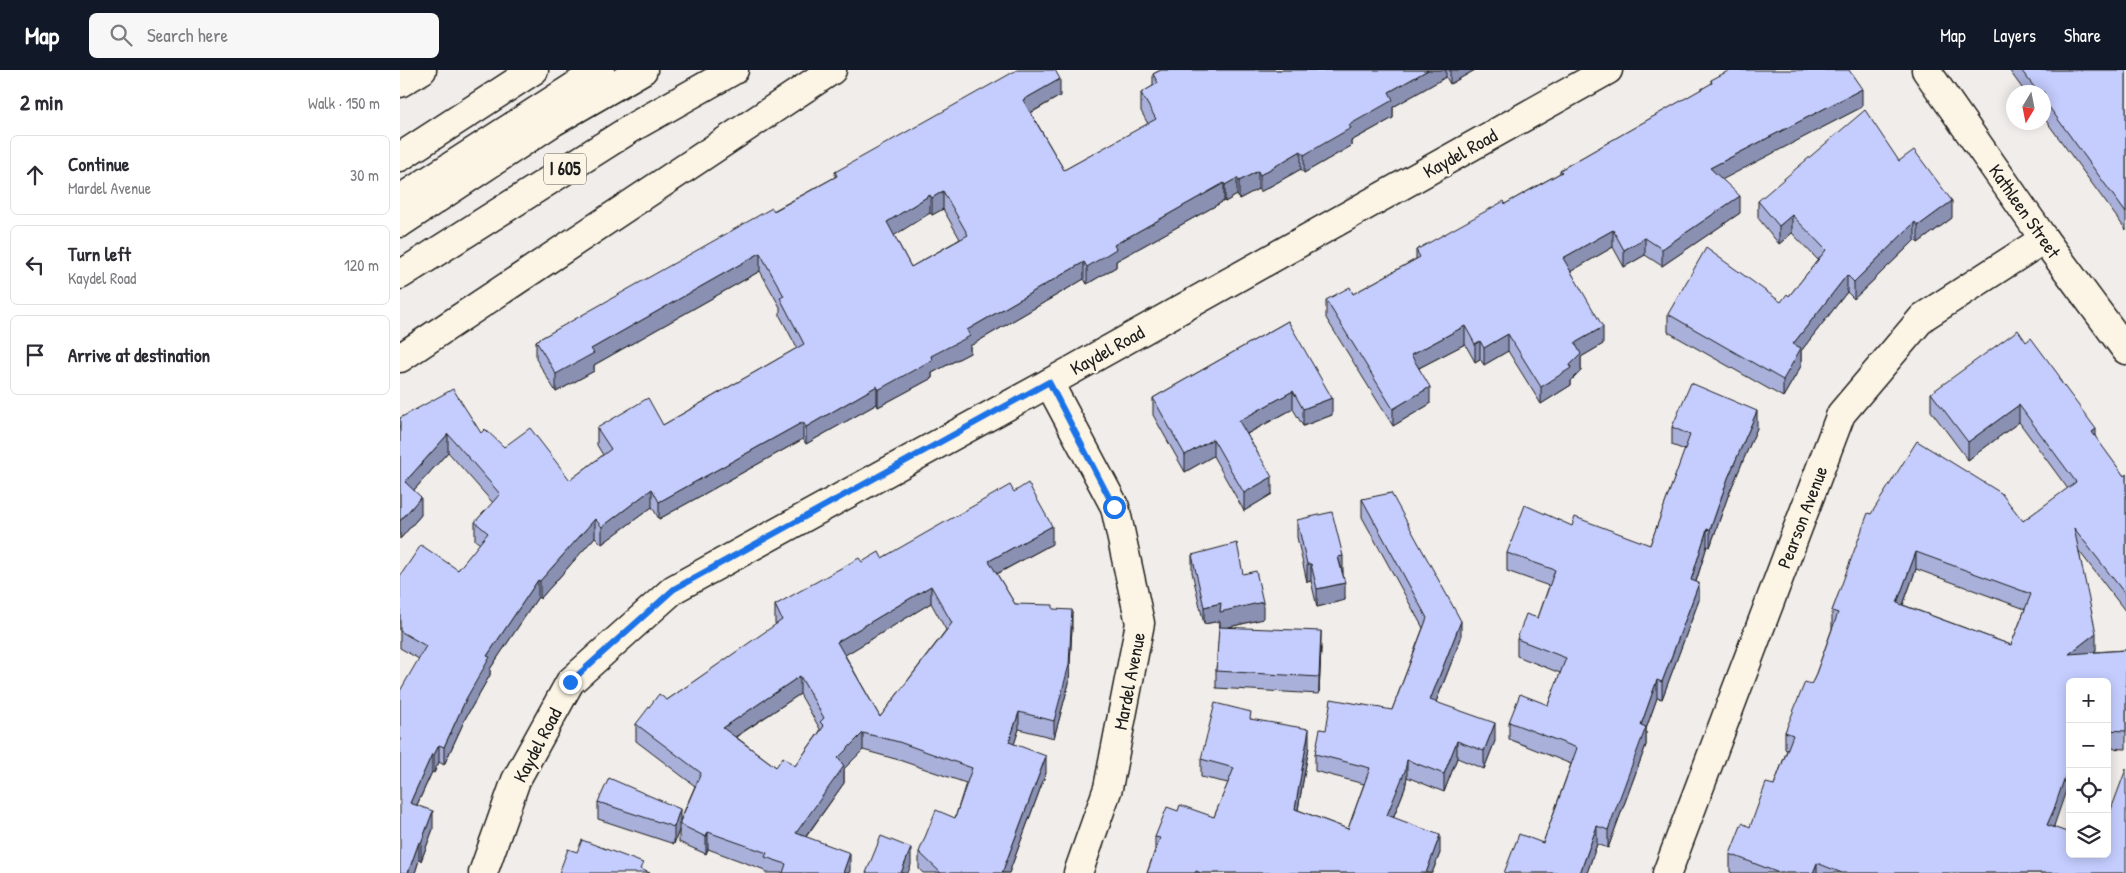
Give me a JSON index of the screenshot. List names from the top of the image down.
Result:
{
  "streets": {
    "main road": [
      "Kaydel Road",
      "I 605",
      "Kathleen Street",
      "Pearson Avenue",
      "Mardel Avenue"
    ]
  },
  "crossings": [
    ["Kaydel Road", "Mardel Avenue"],
    ["Kathleen Street", "Pearson Avenue"]
  ],
  "north": "bottom",
  "page": {
    "header": "Map",
    "search": "Search here",
    "nav": ["Map", "Layers", "Share"],
    "heading": ["2 min", "Walk · 150 m"],
    "list": [
      ["Continue", "Mardel Avenue", "30 m"],
      ["Turn left", "Kaydel Road", "120 m"],
      "Arrive at destination"
    ],
    "map_buttons": ["+", "−"]
  }
}
